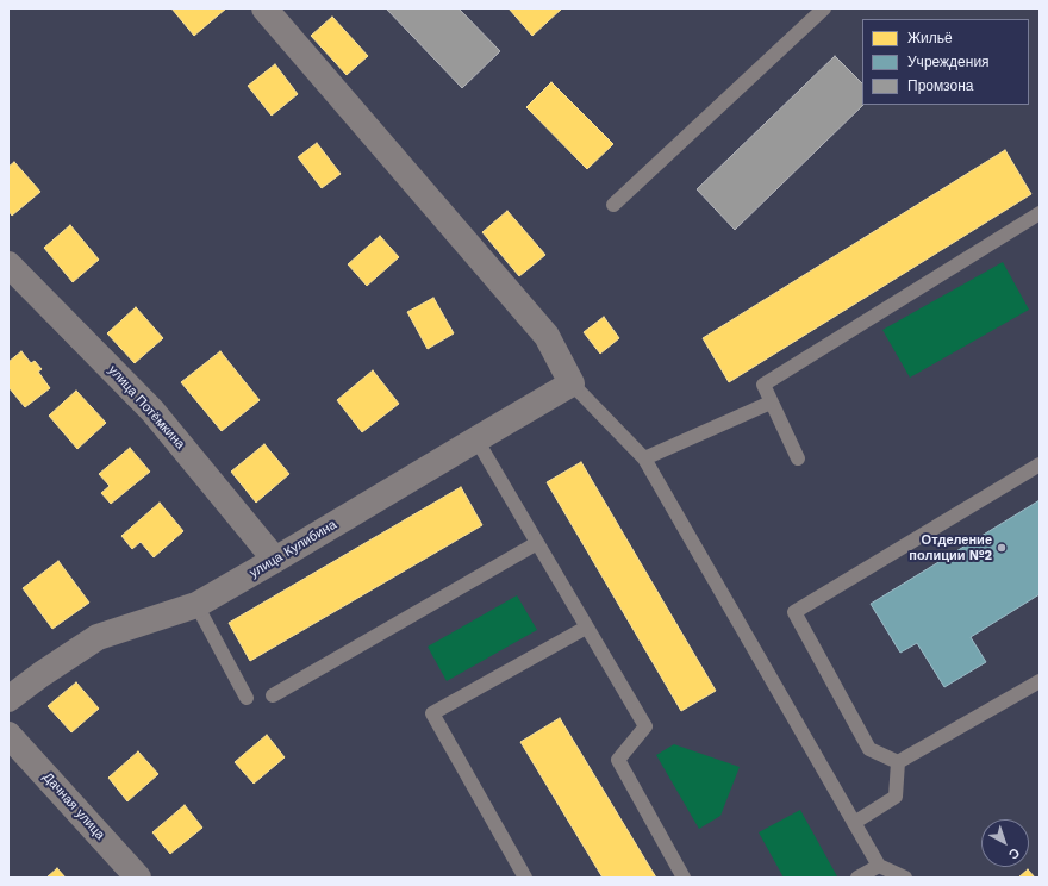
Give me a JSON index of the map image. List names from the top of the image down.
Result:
{
  "streets": {
    "street": ["улица Потёмкина", "улица Кулибина", "Дачная улица"]
  },
  "crossings": [
    ["улица Потёмкина", "улица Кулибина"]
  ],
  "places": ["Отделение полиции №2"],
  "legend": ["Жильё", "Учреждения", "Промзона"],
  "north": "bottom right"
}
